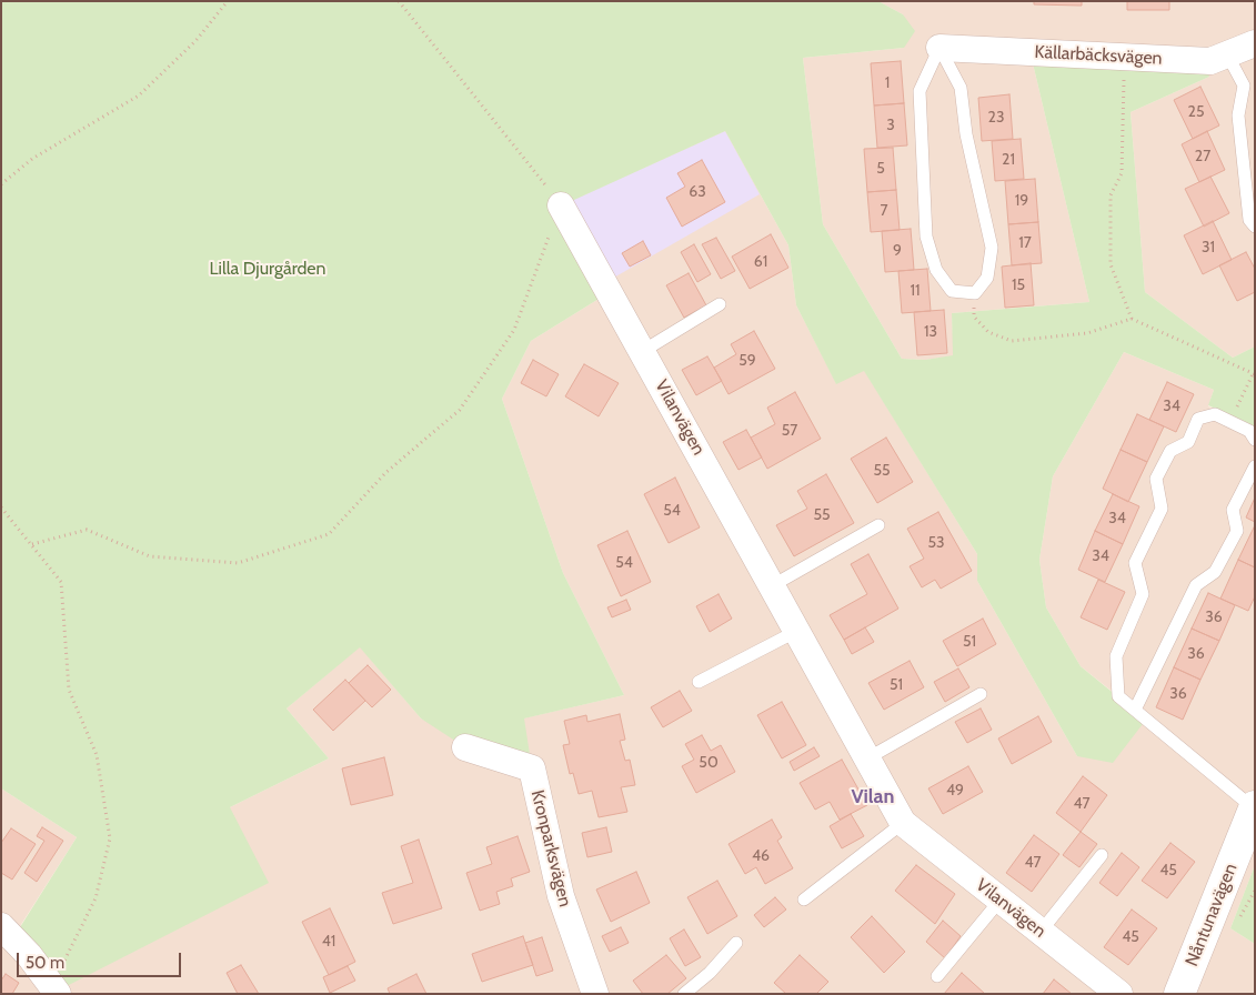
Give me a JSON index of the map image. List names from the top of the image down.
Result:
{
  "streets": {
    "street": [
      "Källarbäcksvägen",
      "Vilanvägen",
      "Kronparksvägen",
      "Nåntunavägen"
    ]
  },
  "districts": ["Vilan"],
  "parks": ["Lilla Djurgården"],
  "house_numbers": [
    "1",
    "25",
    "23",
    "3",
    "27",
    "21",
    "5",
    "63",
    "19",
    "7",
    "17",
    "31",
    "9",
    "61",
    "15",
    "11",
    "13",
    "59",
    "34",
    "57",
    "55",
    "54",
    "55",
    "34",
    "53",
    "34",
    "54",
    "36",
    "51",
    "36",
    "51",
    "36",
    "50",
    "49",
    "47",
    "46",
    "47",
    "45",
    "45",
    "41"
  ],
  "scale_bar": "50 m"
}
